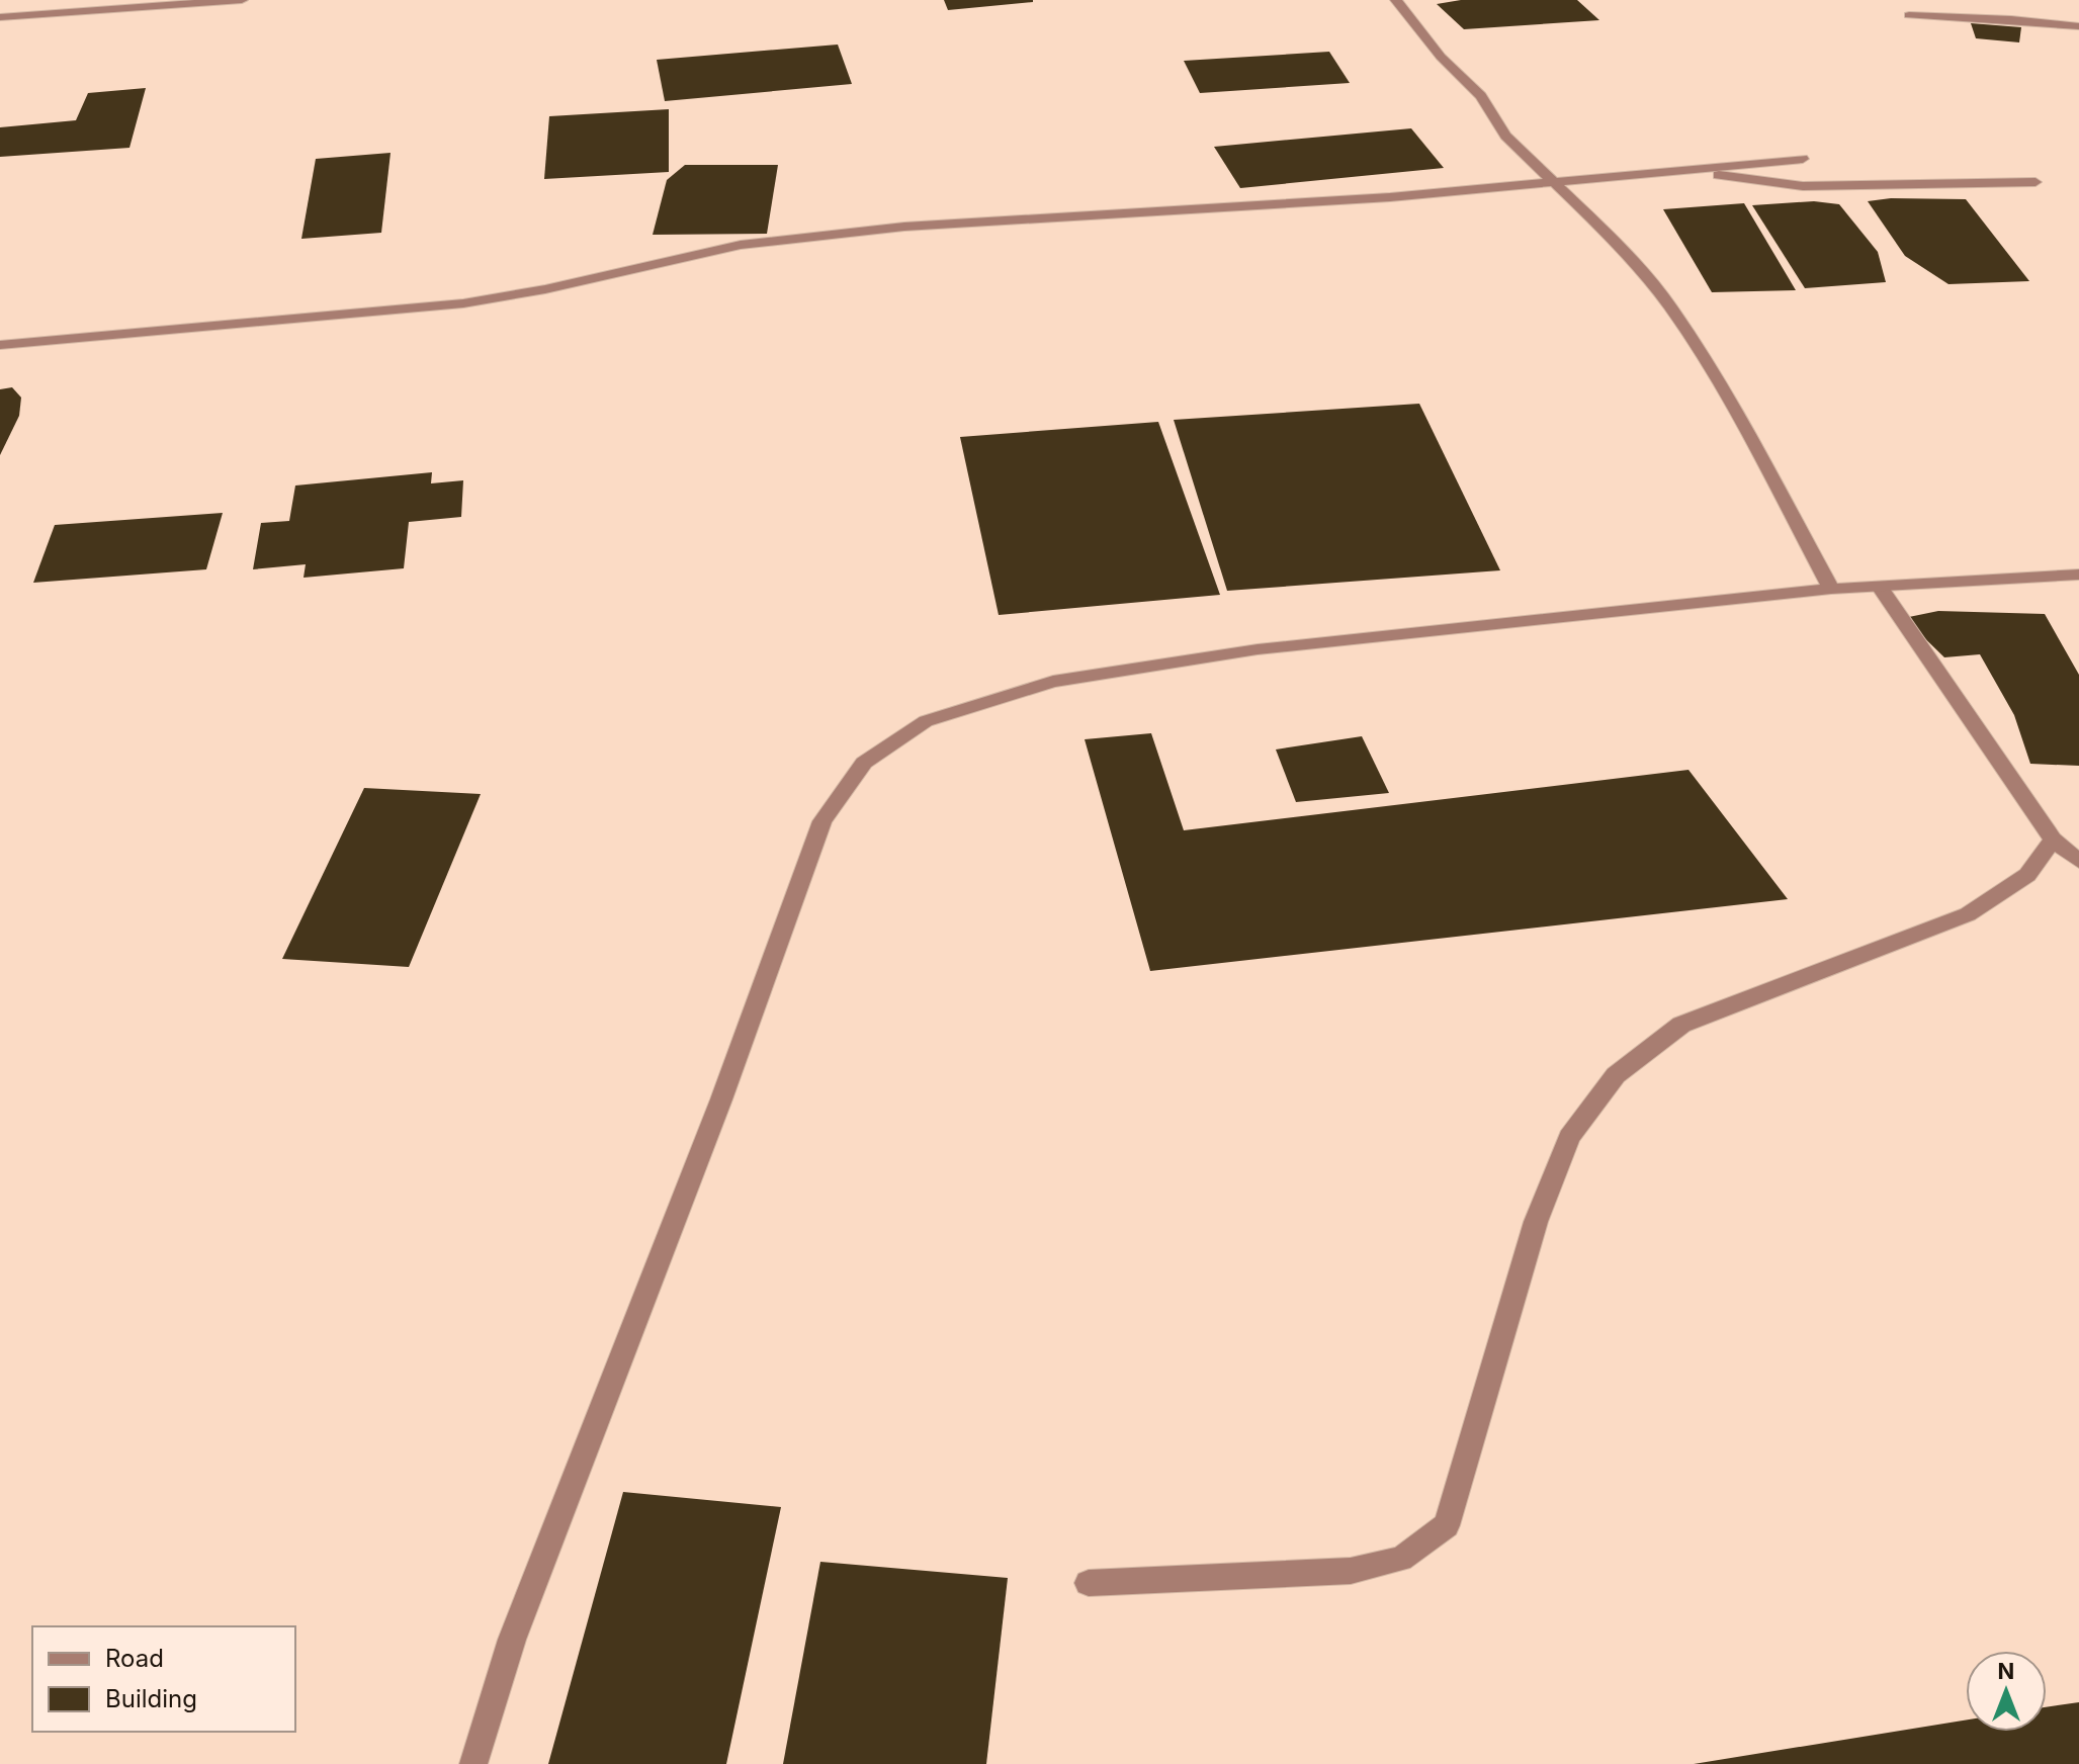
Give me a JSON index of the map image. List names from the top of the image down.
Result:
{
  "legend": ["Road", "Building"],
  "north": "top"
}
